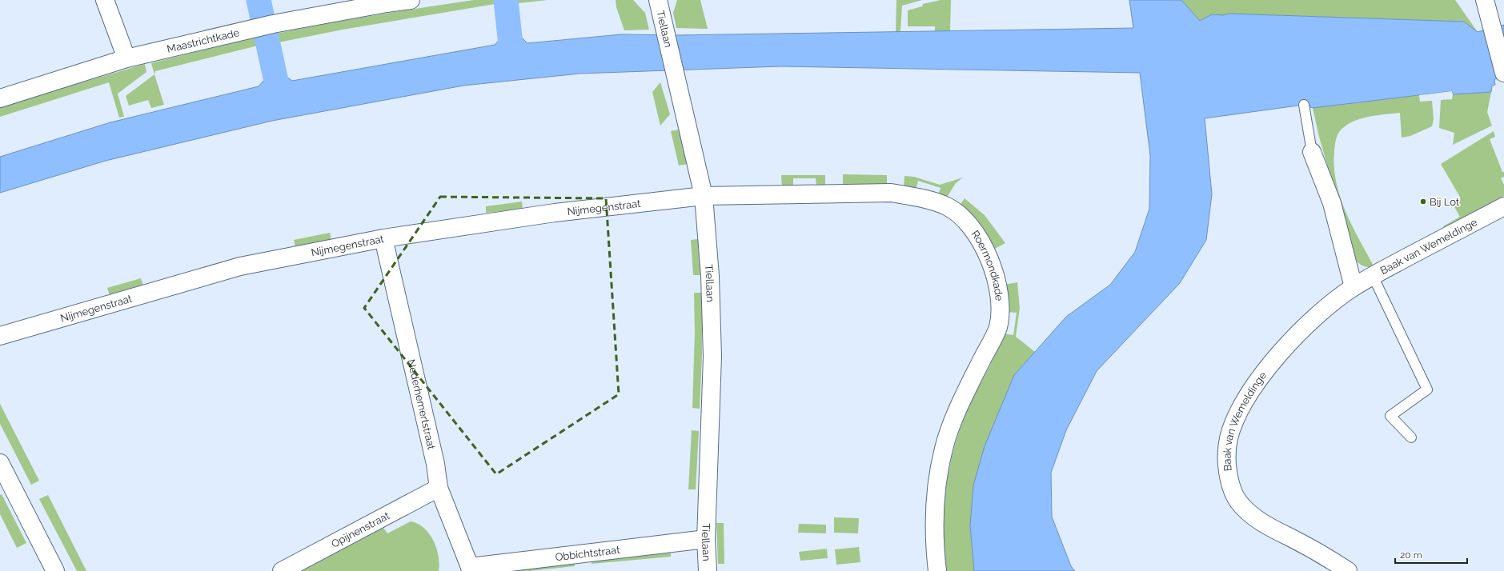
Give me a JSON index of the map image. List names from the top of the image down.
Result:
{
  "streets": {
    "street": [
      "Tiellaan",
      "Maastrichtkade",
      "Nijmegenstraat",
      "Baak van Wemeldinge",
      "Roermondkade",
      "Nederhemertstraat",
      "Opijnenstraat",
      "Obbichtstraat"
    ]
  },
  "crossings": [
    ["Tiellaan", "Nijmegenstraat"],
    ["Tiellaan", "Roermondkade"],
    ["Tiellaan", "Obbichtstraat"],
    ["Nijmegenstraat", "Roermondkade"],
    ["Nijmegenstraat", "Nederhemertstraat"],
    ["Nederhemertstraat", "Opijnenstraat"],
    ["Nederhemertstraat", "Obbichtstraat"]
  ],
  "places": ["Bij Lot"],
  "scale_bar": "20 m"
}
